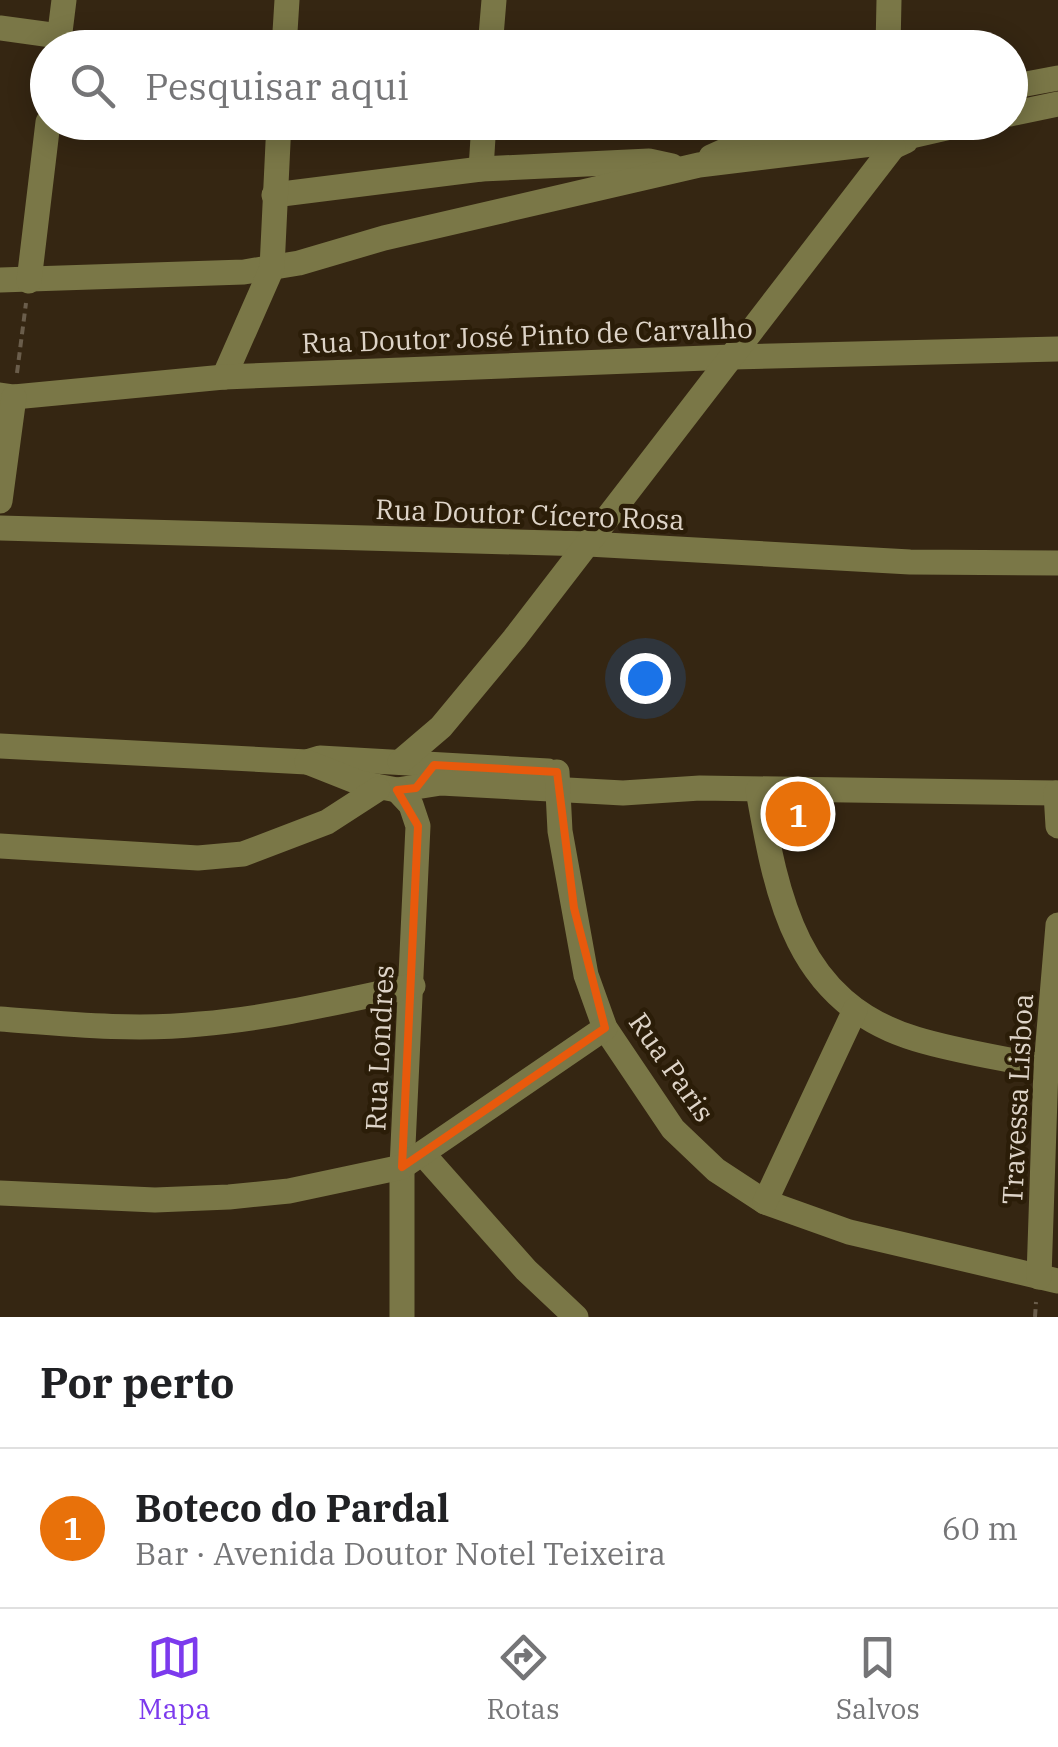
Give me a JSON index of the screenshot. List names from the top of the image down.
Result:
{
  "streets": {
    "street": [
      "Rua Doutor José Pinto de Carvalho",
      "Rua Doutor Cícero Rosa",
      "Rua Londres",
      "Rua Paris",
      "Travessa Lisboa"
    ]
  },
  "crossings": [
    ["Rua Paris", "Travessa Lisboa"]
  ],
  "page": {
    "search": "Pesquisar aqui",
    "pins": "1",
    "heading": "Por perto",
    "list": [
      {
        "mark": "1",
        "name": "Boteco do Pardal",
        "note": "Bar · Avenida Doutor Notel Teixeira",
        "value": "60 m"
      }
    ],
    "nav": ["Mapa", "Rotas", "Salvos"]
  }
}
